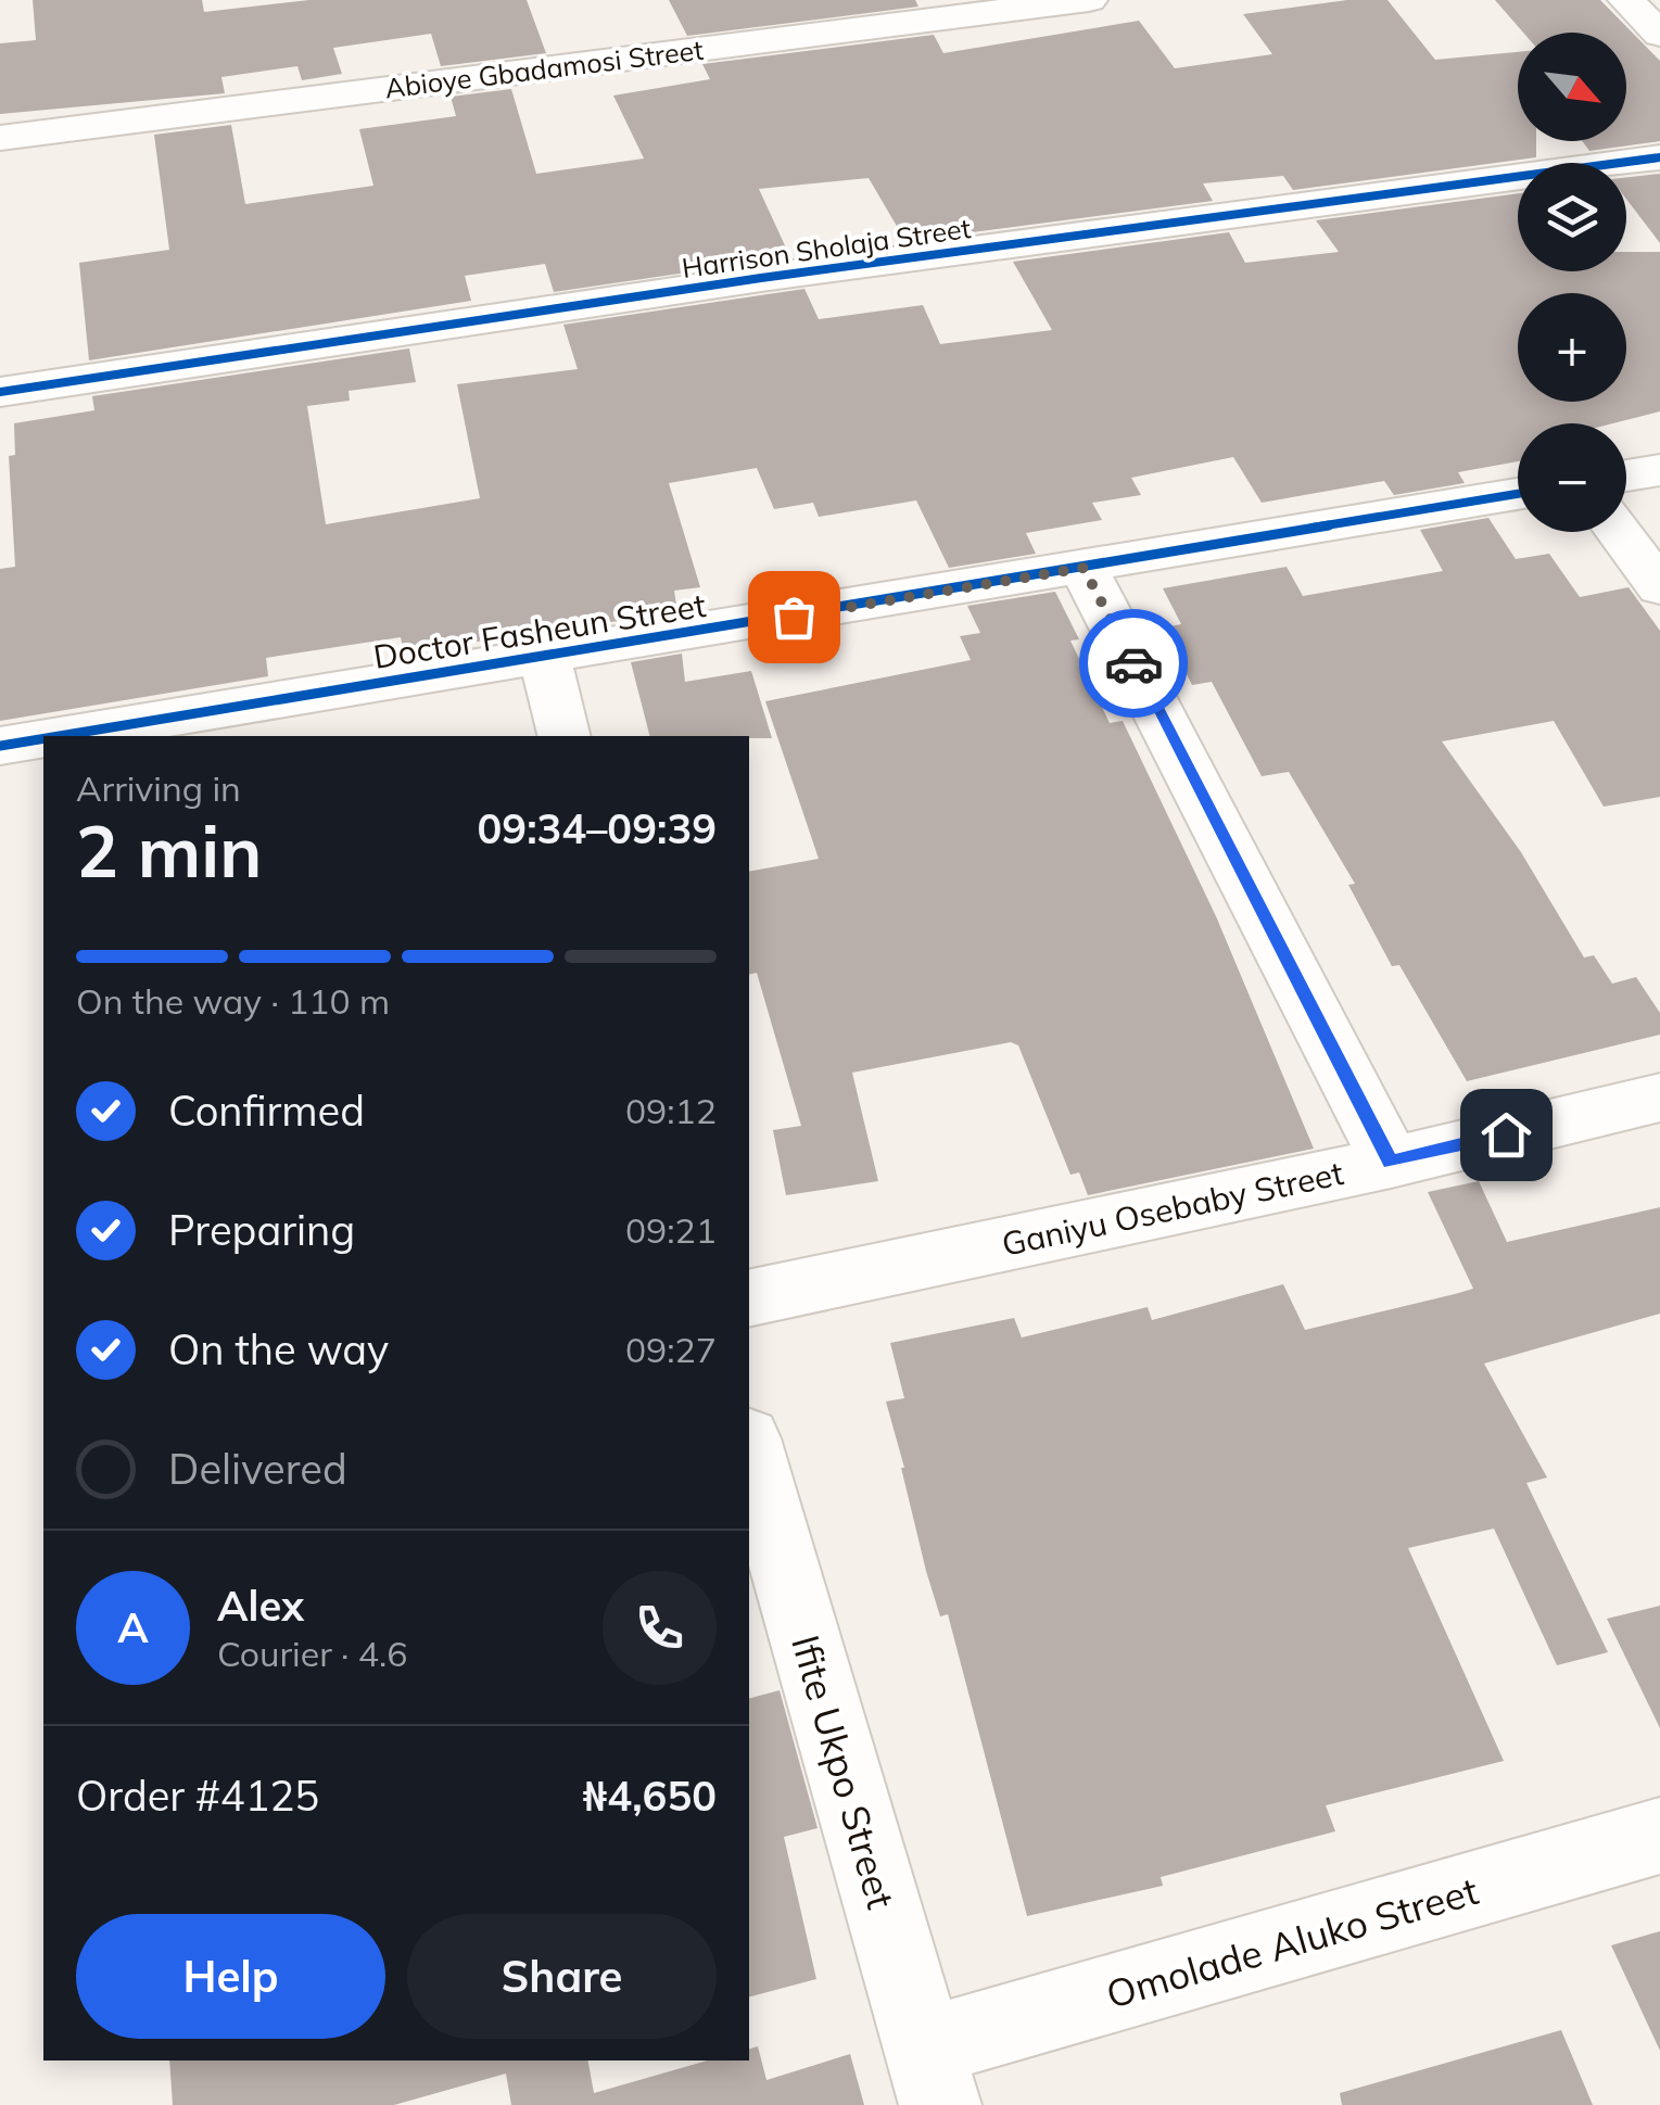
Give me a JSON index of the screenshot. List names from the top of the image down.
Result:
{
  "streets": {
    "street": [
      "Abioye Gbadamosi Street",
      "Harrison Sholaja Street",
      "Doctor Fasheun Street",
      "Ganiyu Osebaby Street",
      "Ifite Ukpo Street",
      "Omolade Aluko Street"
    ]
  },
  "crossings": [
    ["Ifite Ukpo Street", "Omolade Aluko Street"]
  ],
  "north": "bottom right",
  "page": {
    "map_buttons": ["+", "−"],
    "heading": ["2 min", "Arriving in", "09:34–09:39"],
    "panel": [
      "Alex",
      "Courier · 4.6",
      "Order #4125",
      "₦4,650"
    ],
    "bar": "On the way · 110 m",
    "list": [
      ["Confirmed", "09:12"],
      ["Preparing", "09:21"],
      ["On the way", "09:27"],
      "Delivered"
    ],
    "round": "A",
    "buttons": ["Help", "Share"]
  }
}
